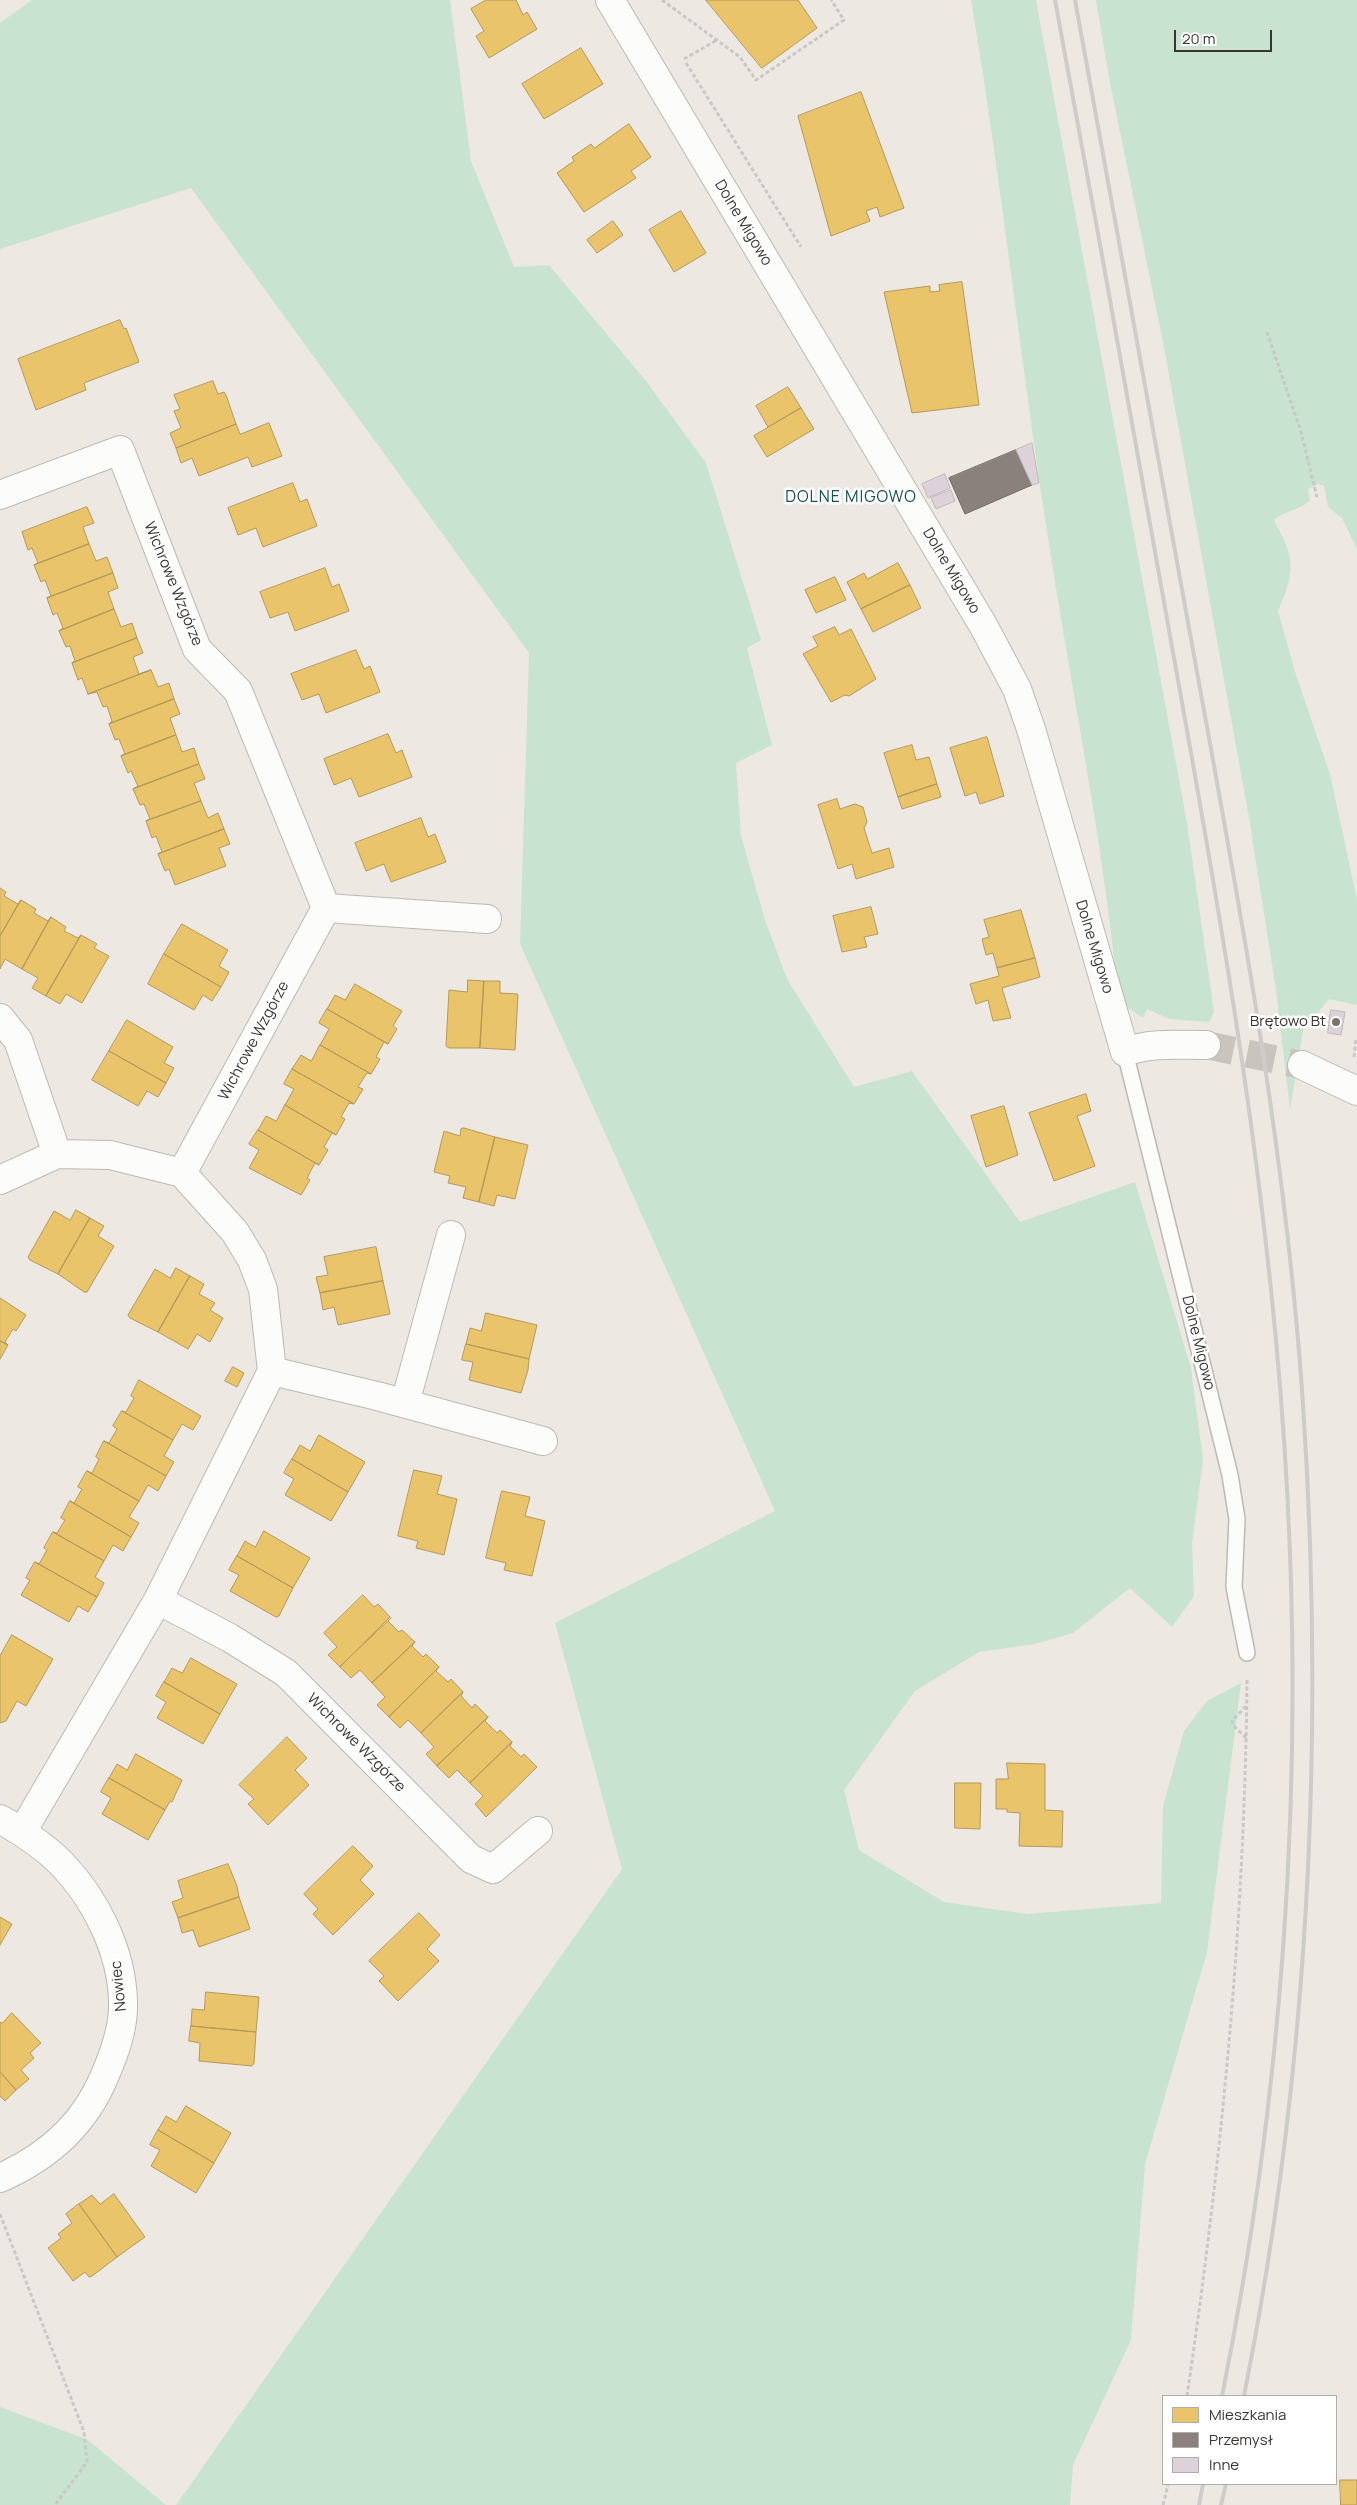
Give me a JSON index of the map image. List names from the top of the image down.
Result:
{
  "streets": {
    "street": ["Dolne Migowo", "Wichrowe Wzgórze", "Nowiec"]
  },
  "districts": ["DOLNE MIGOWO"],
  "places": ["Brętowo Bt"],
  "legend": ["Mieszkania", "Przemysł", "Inne"],
  "scale_bar": "20 m"
}
